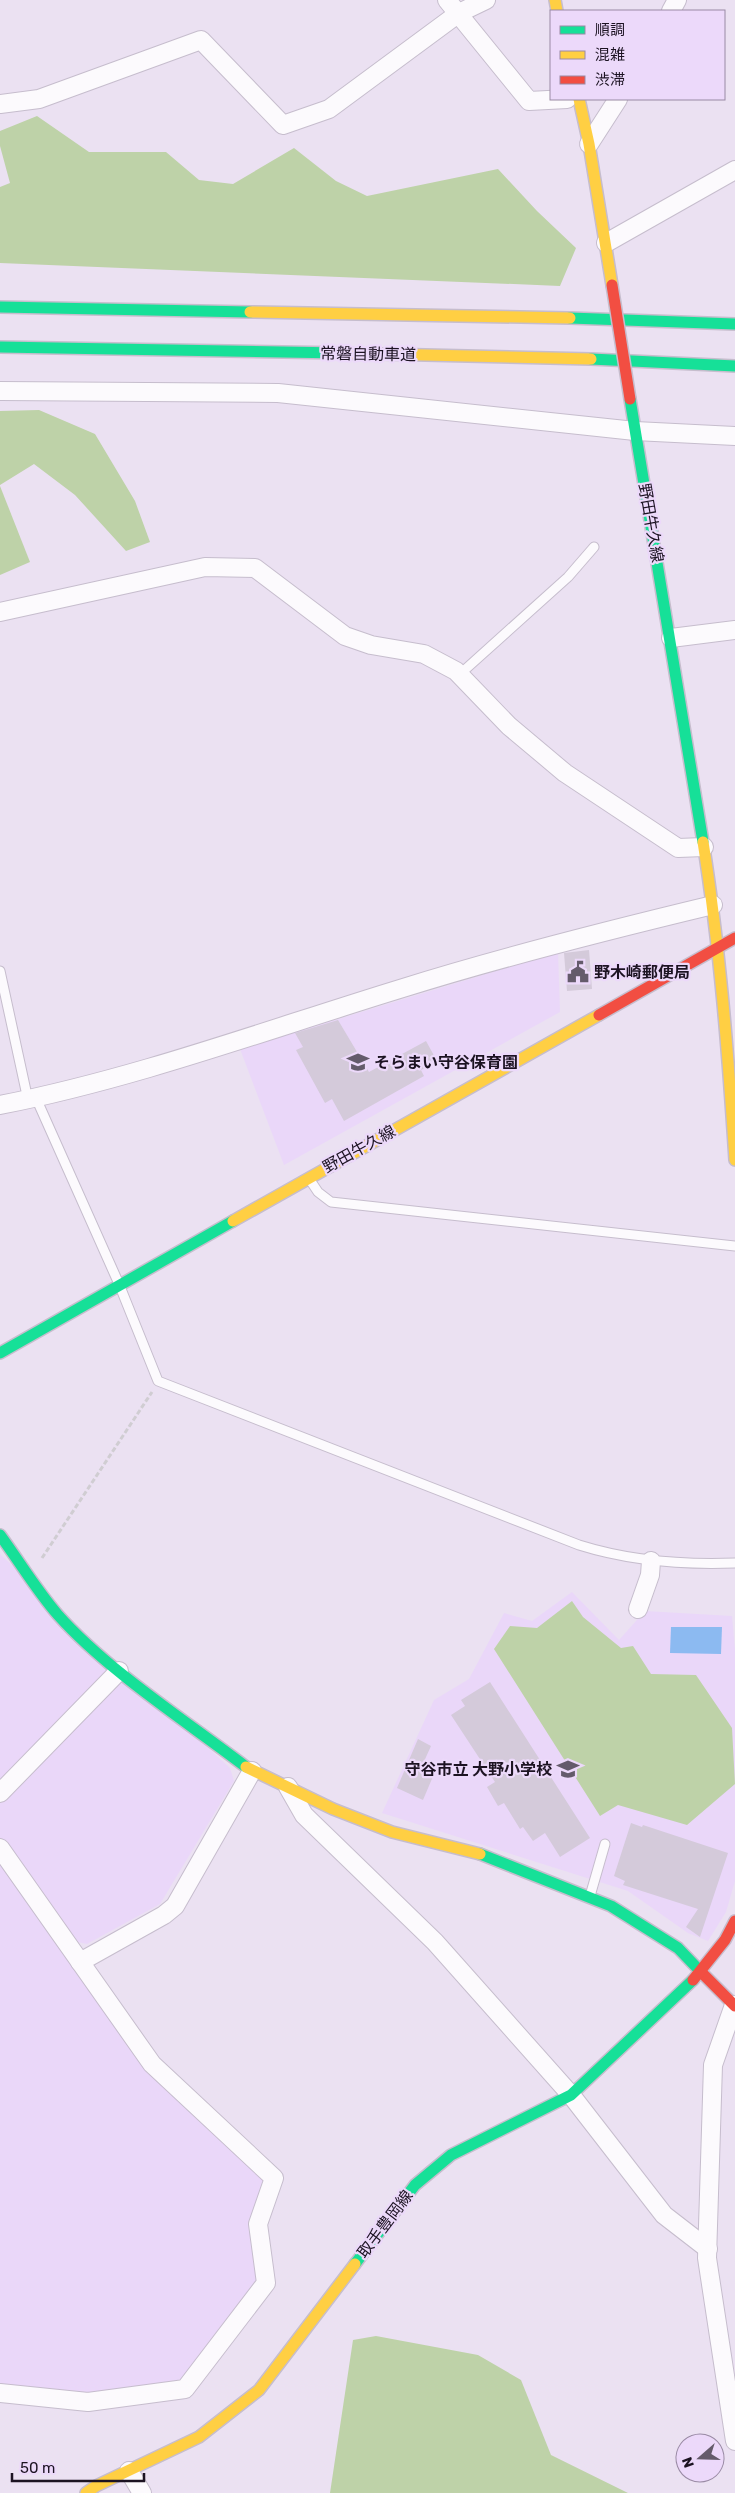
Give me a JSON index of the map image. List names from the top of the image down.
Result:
{
  "streets": {
    "main road": ["常磐自動車道", "野田牛久線", "取手豊岡線"]
  },
  "places": {
    "public building": ["野木崎郵便局"],
    "school or university": ["そらまい守谷保育園", "守谷市立 大野小学校"]
  },
  "legend": ["順調", "混雑", "渋滞"],
  "scale_bar": "50 m",
  "north": "left"
}
